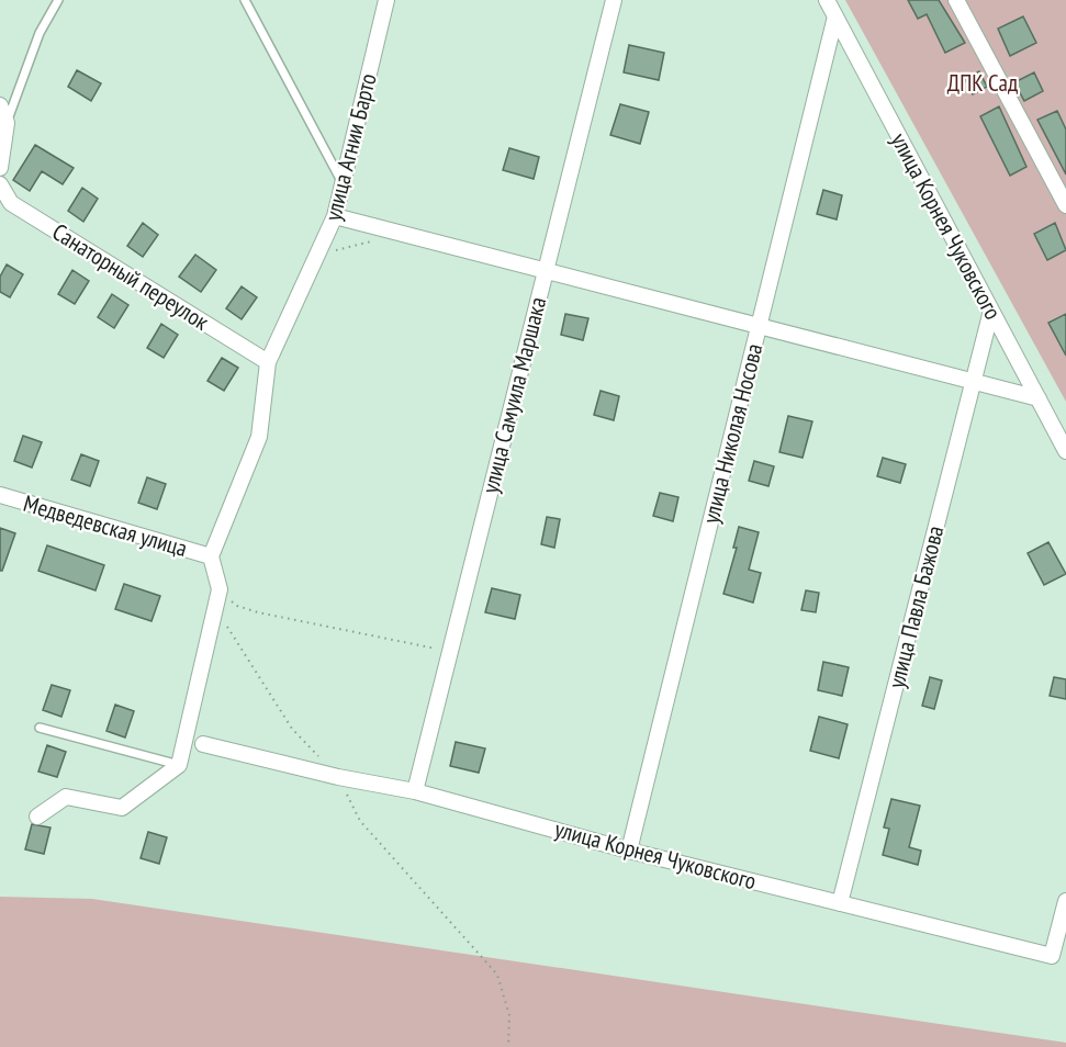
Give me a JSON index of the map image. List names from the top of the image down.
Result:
{
  "streets": {
    "street": [
      "улица Агнии Барто",
      "улица Корнея Чуковского",
      "Санаторный переулок",
      "улица Самуила Маршака",
      "улица Николая Носова",
      "Медведевская улица",
      "улица Павла Бажова"
    ]
  },
  "crossings": [
    ["улица Агнии Барто", "Санаторный переулок"],
    ["улица Агнии Барто", "Медведевская улица"],
    ["улица Корнея Чуковского", "улица Самуила Маршака"],
    ["улица Корнея Чуковского", "улица Николая Носова"],
    ["улица Корнея Чуковского", "улица Павла Бажова"]
  ],
  "parks": ["ДПК Сад"]
}
